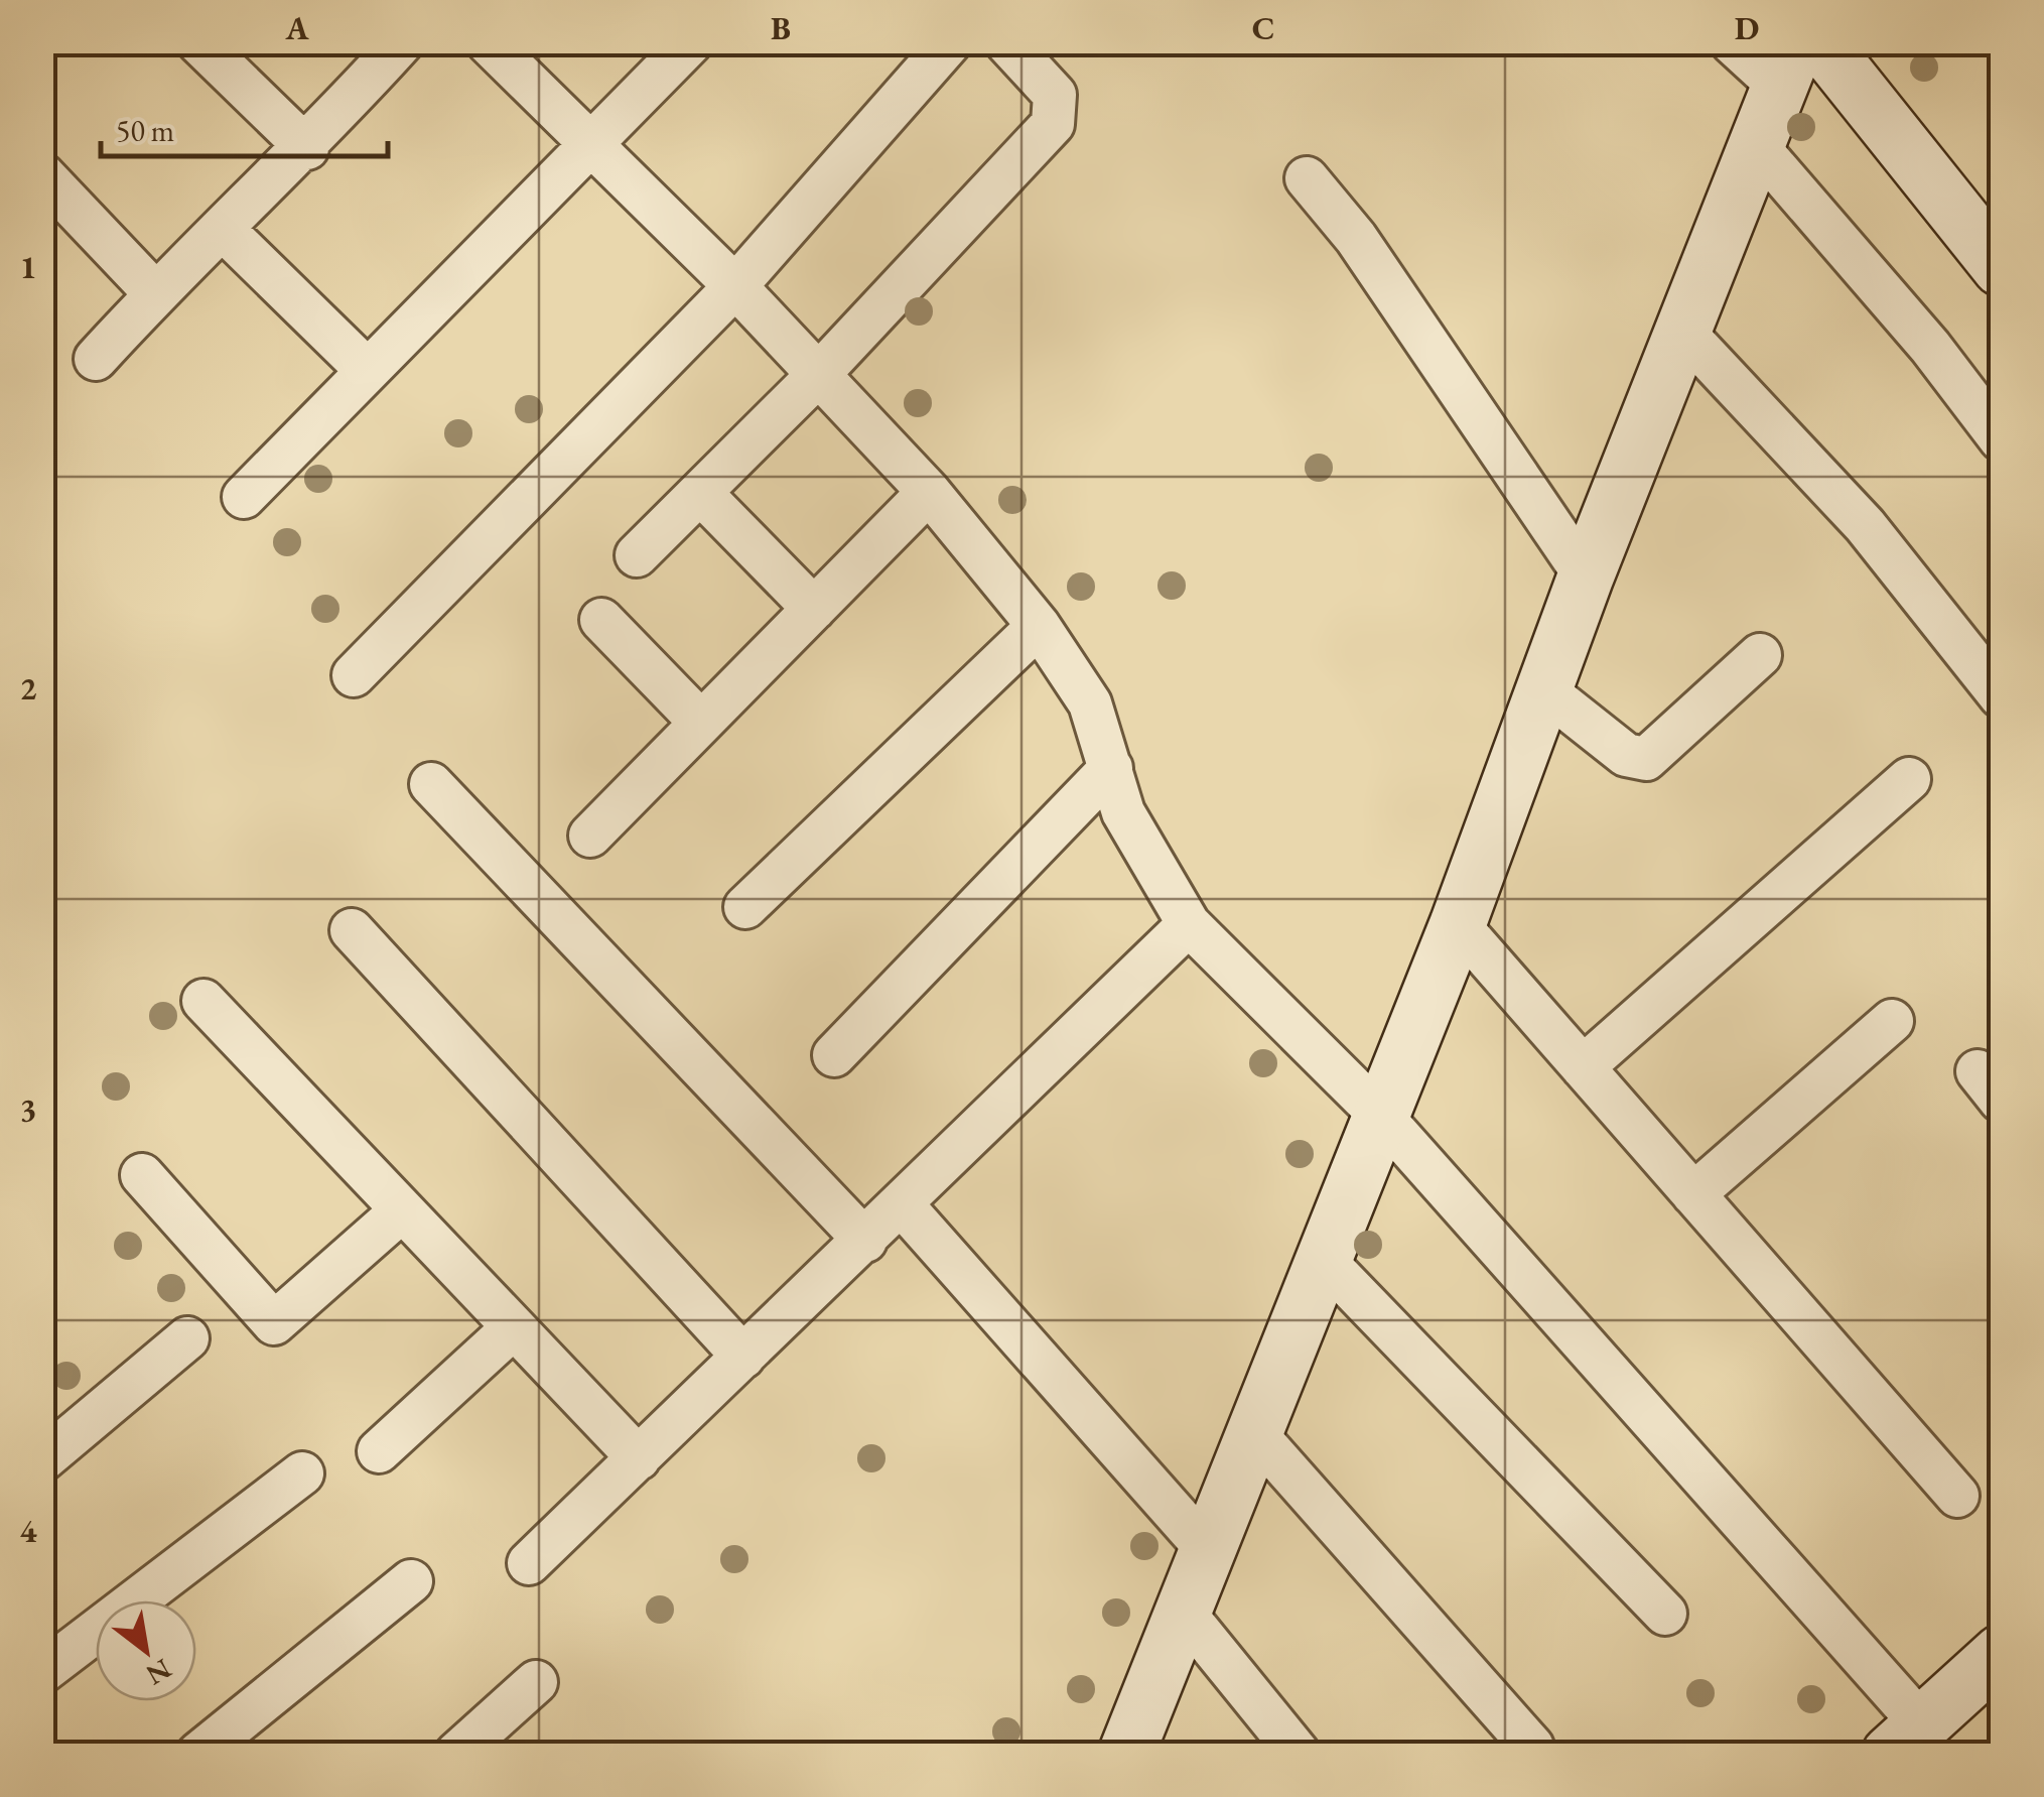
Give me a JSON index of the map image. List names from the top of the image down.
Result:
{
  "scale_bar": "50 m",
  "north": "bottom right",
  "grid": {
    "columns": [
      "A",
      "B",
      "C",
      "D"
    ],
    "rows": [
      "1",
      "2",
      "3",
      "4"
    ]
  }
}
